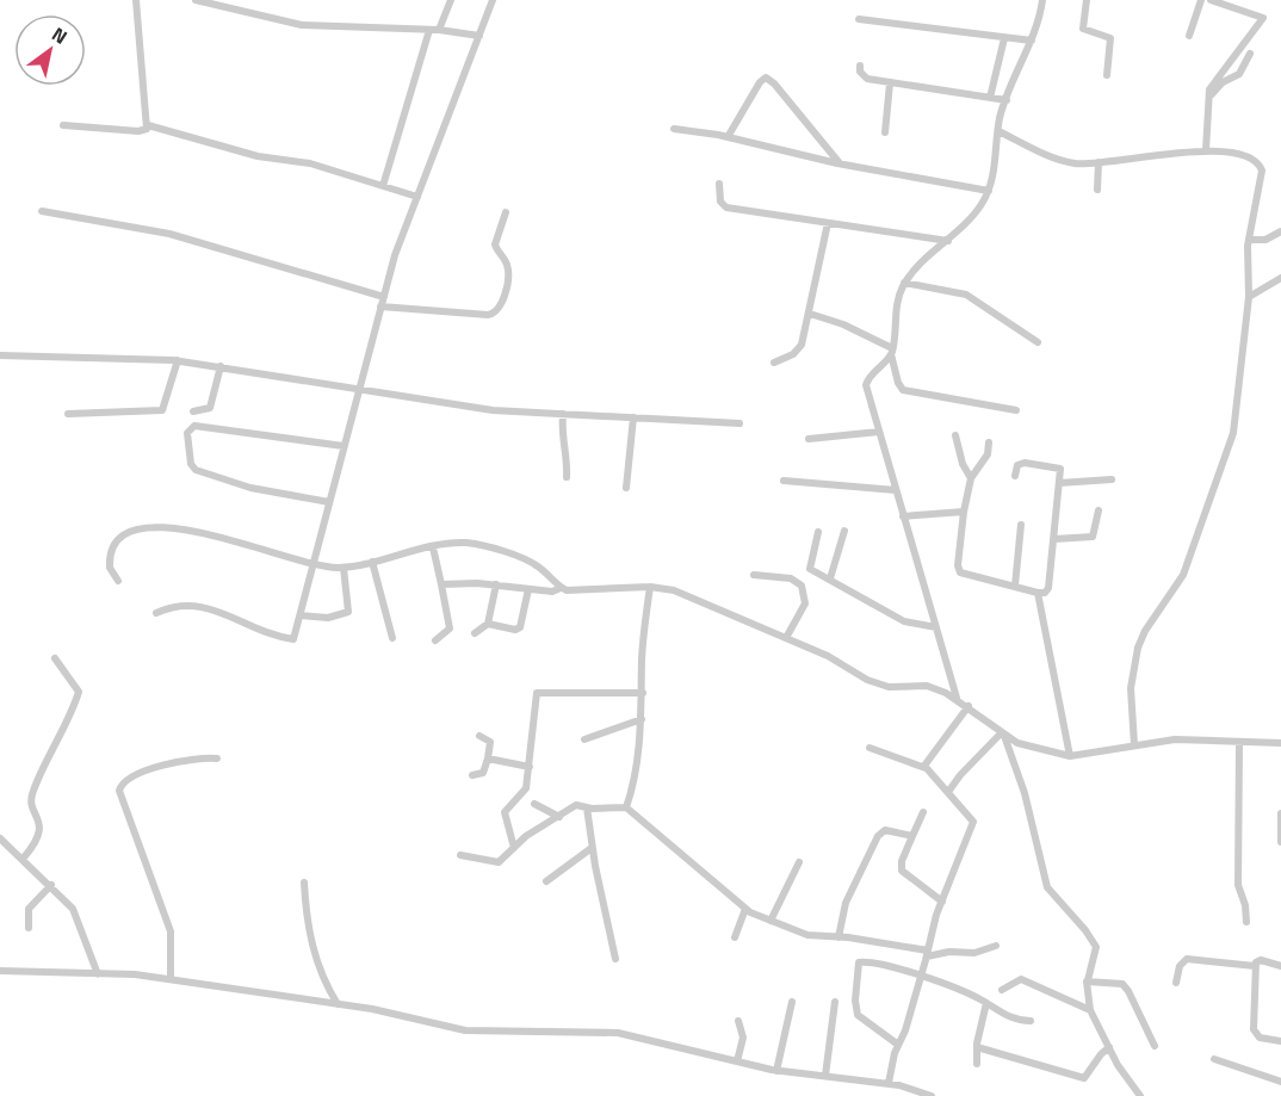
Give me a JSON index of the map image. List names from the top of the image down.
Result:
{
  "north": "top right"
}
